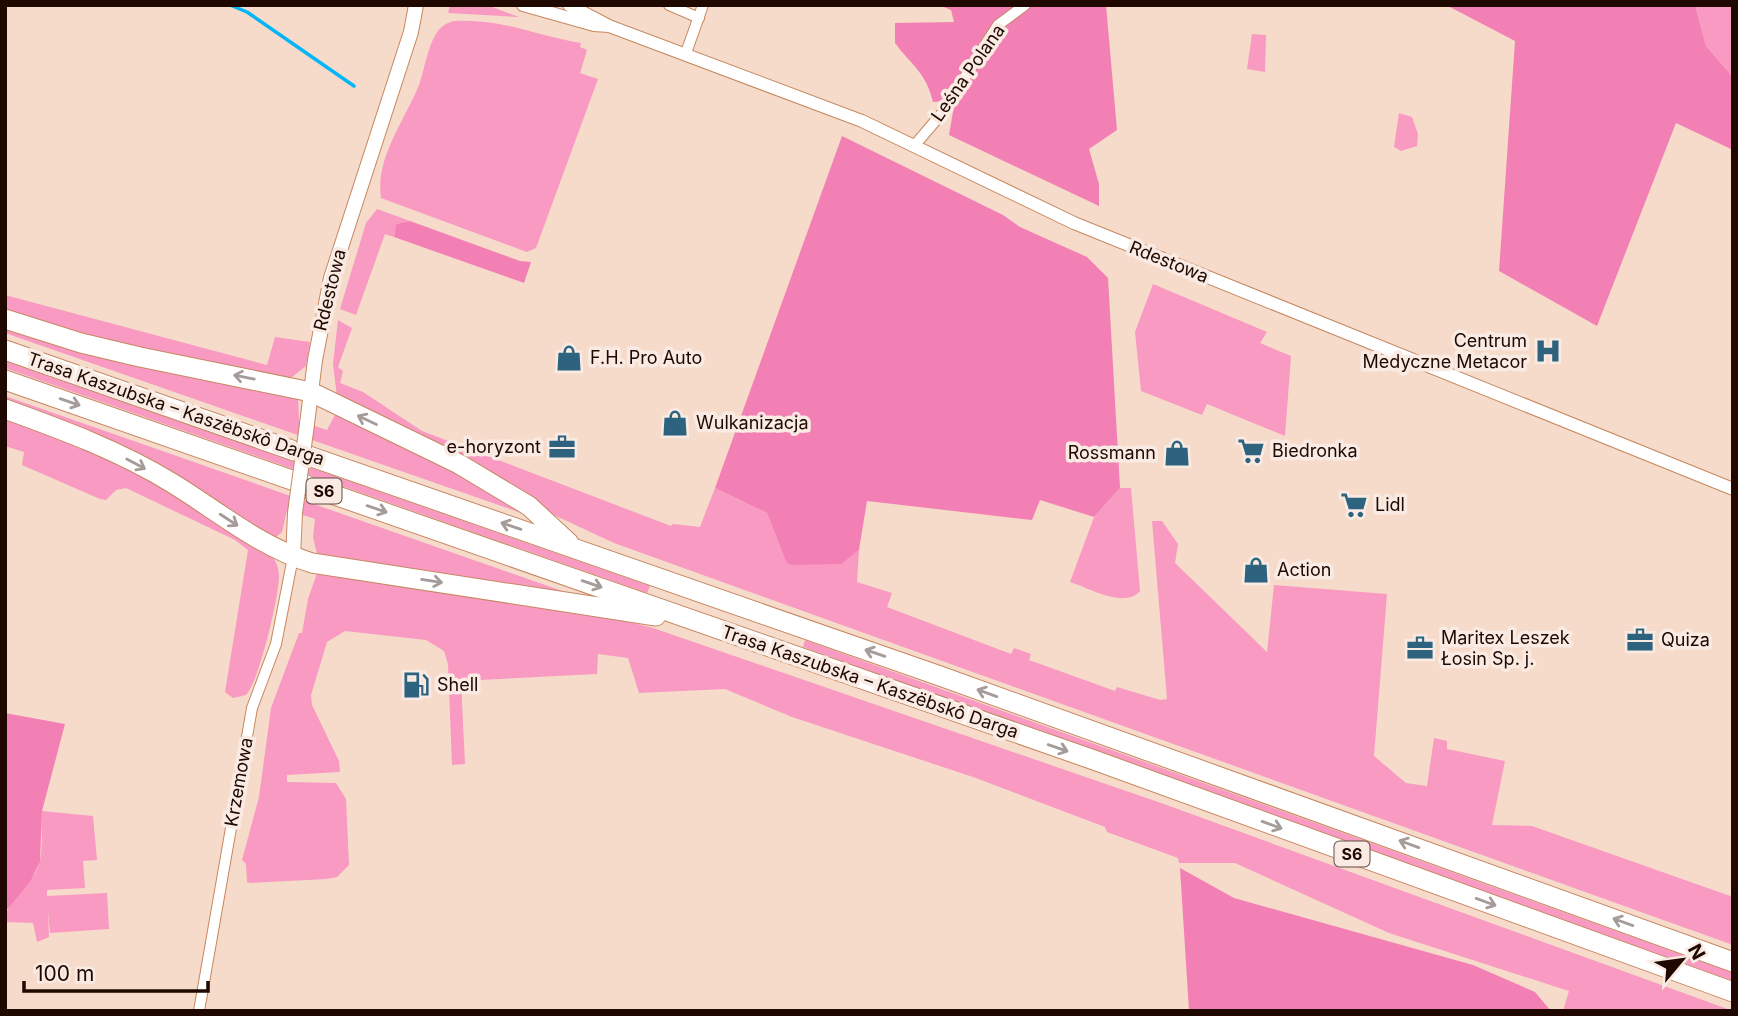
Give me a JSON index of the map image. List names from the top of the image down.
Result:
{
  "streets": {
    "highway": ["Trasa Kaszubska – Kaszëbskô Darga", "S6"],
    "main road": ["Rdestowa"],
    "street": ["Leśna Polana", "Krzemowa"]
  },
  "crossings": [
    ["Leśna Polana", "Rdestowa"],
    ["Rdestowa", "Krzemowa"]
  ],
  "places": {
    "hospital": ["Centrum Medyczne Metacor"],
    "shop": [
      "F.H. Pro Auto",
      "Wulkanizacja",
      "Rossmann",
      "Action"
    ],
    "office": ["e-horyzont", "Quiza", "Maritex Leszek Łosin Sp. j."],
    "supermarket": ["Biedronka", "Lidl"],
    "fuel station": ["Shell"]
  },
  "scale_bar": "100 m",
  "north": "top right"
}
